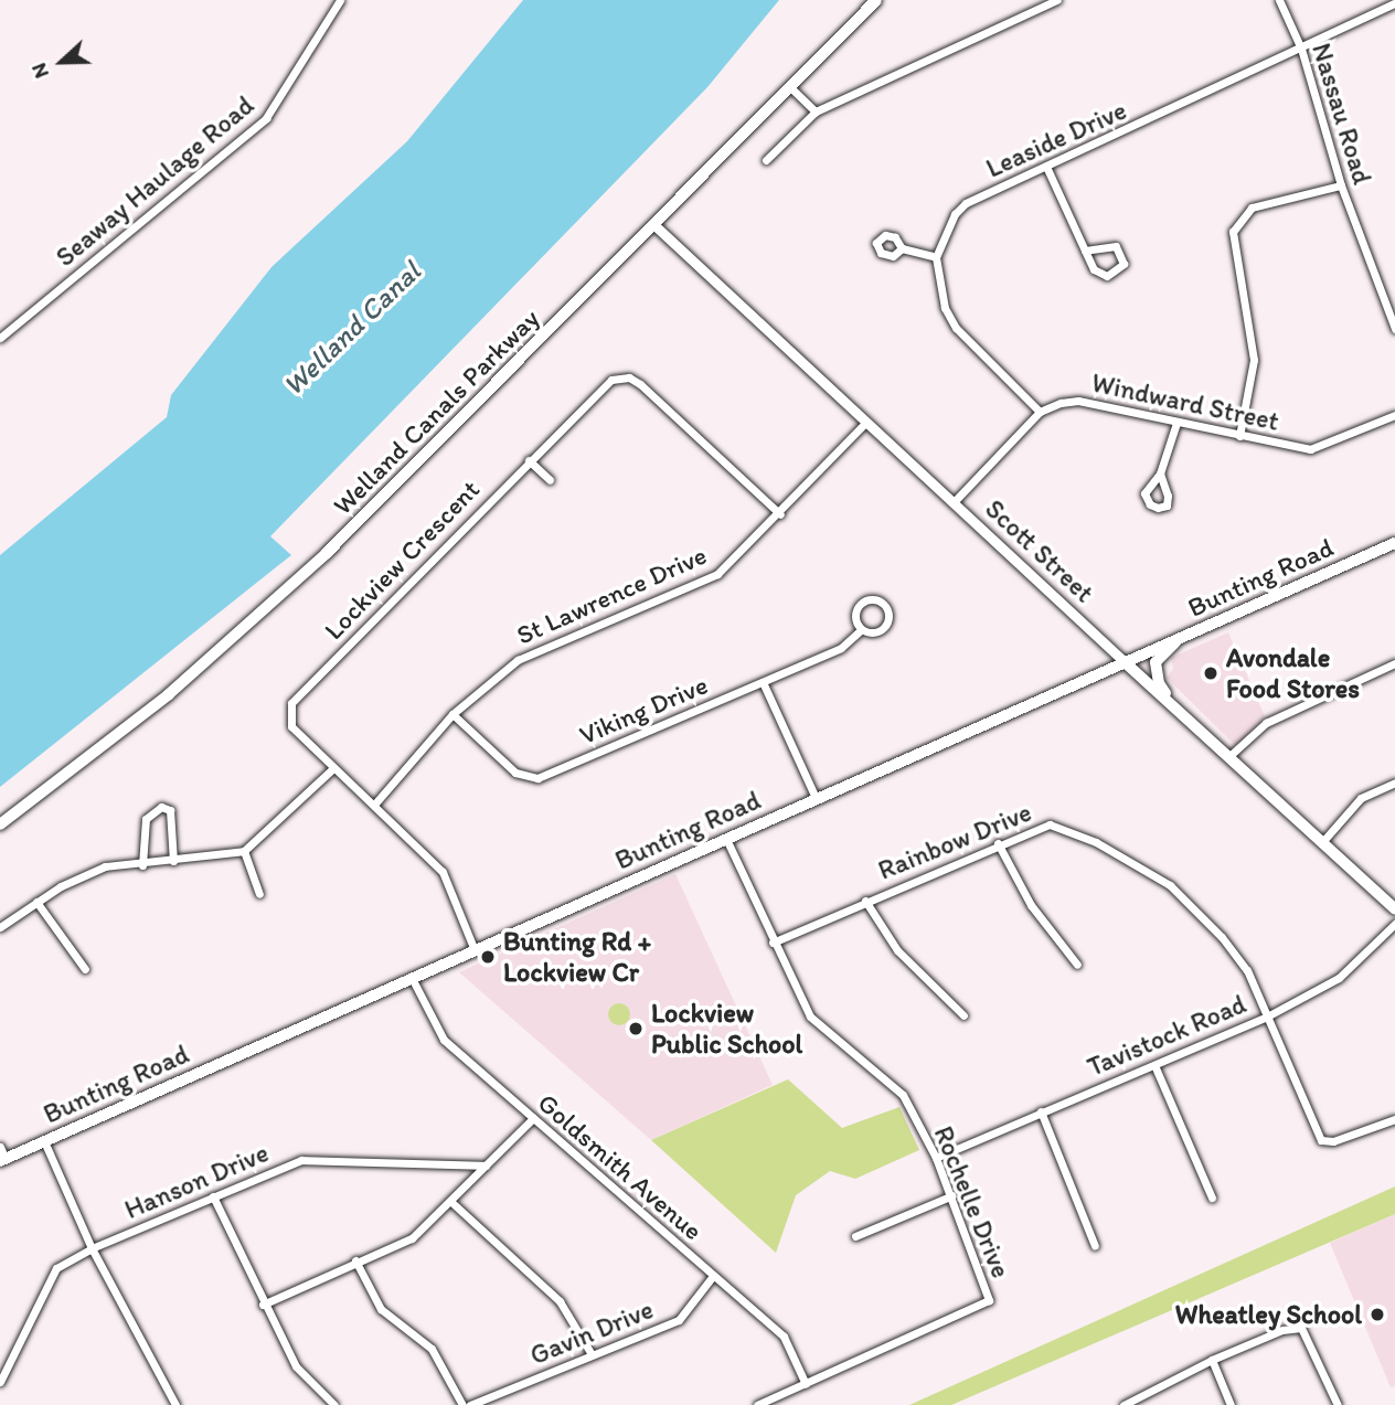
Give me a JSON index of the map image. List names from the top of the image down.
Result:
{
  "streets": {
    "main road": ["Welland Canals Parkway", "Scott Street", "Bunting Road"],
    "street": [
      "Nassau Road",
      "Leaside Drive",
      "Seaway Haulage Road",
      "Windward Street",
      "Lockview Crescent",
      "St Lawrence Drive",
      "Viking Drive",
      "Rainbow Drive",
      "Tavistock Road",
      "Goldsmith Avenue",
      "Hanson Drive",
      "Rochelle Drive",
      "Gavin Drive"
    ]
  },
  "crossings": [
    ["Nassau Road", "Leaside Drive"],
    ["Windward Street", "Scott Street"],
    ["Welland Canals Parkway", "Scott Street"],
    ["Scott Street", "Bunting Road"],
    ["Scott Street", "St Lawrence Drive"],
    ["Lockview Crescent", "Bunting Road"],
    ["Lockview Crescent", "St Lawrence Drive"],
    ["Bunting Road", "Goldsmith Avenue"],
    ["Bunting Road", "Rochelle Drive"],
    ["St Lawrence Drive", "Viking Drive"],
    ["Rainbow Drive", "Tavistock Road"],
    ["Rainbow Drive", "Rochelle Drive"],
    ["Tavistock Road", "Rochelle Drive"],
    ["Goldsmith Avenue", "Rochelle Drive"],
    ["Goldsmith Avenue", "Gavin Drive"]
  ],
  "water": ["Welland Canal"],
  "places": [
    "Avondale Food Stores",
    "Bunting Rd + Lockview Cr",
    "Lockview Public School",
    "Wheatley School"
  ],
  "north": "left"
}
